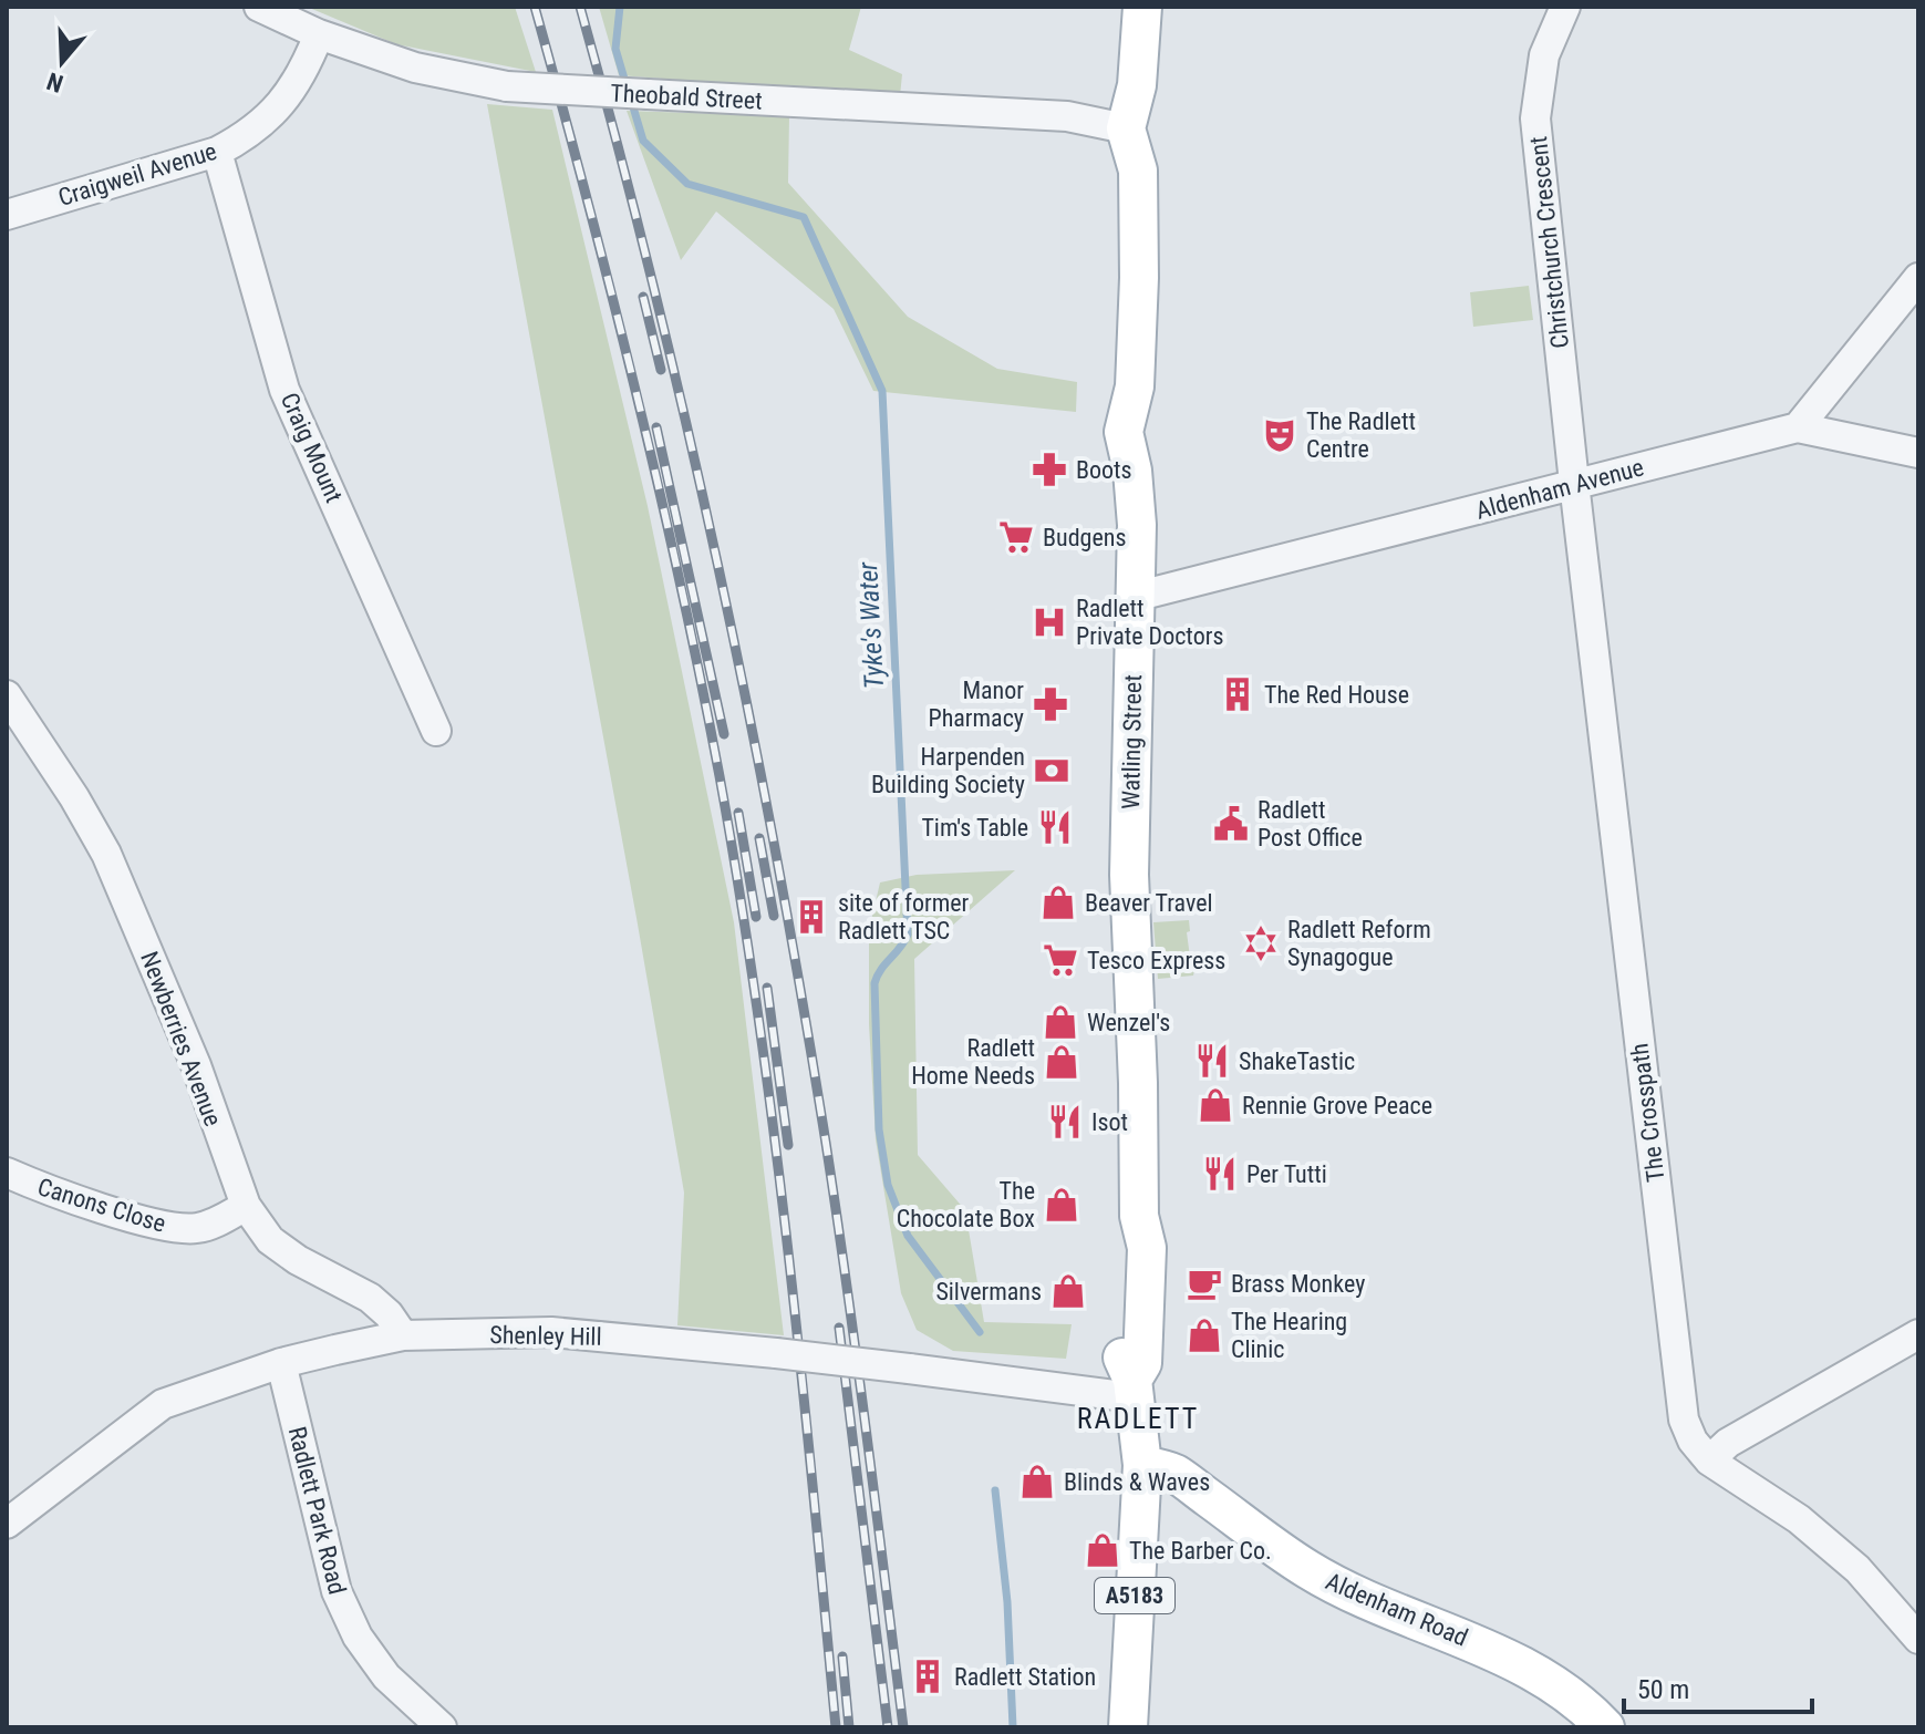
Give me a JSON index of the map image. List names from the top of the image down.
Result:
{
  "streets": {
    "main road": ["Watling Street", "A5183", "Aldenham Road"],
    "street": [
      "Theobald Street",
      "Craigweil Avenue",
      "Christchurch Crescent",
      "Craig Mount",
      "Aldenham Avenue",
      "Newberries Avenue",
      "The Crosspath",
      "Canons Close",
      "Shenley Hill",
      "Radlett Park Road"
    ]
  },
  "crossings": [
    ["Theobald Street", "Craigweil Avenue"],
    ["Theobald Street", "Watling Street"],
    ["Craigweil Avenue", "Craig Mount"],
    ["Christchurch Crescent", "Aldenham Avenue"],
    ["Christchurch Crescent", "The Crosspath"],
    ["Aldenham Avenue", "Watling Street"],
    ["Aldenham Avenue", "The Crosspath"],
    ["Watling Street", "Shenley Hill"],
    ["Watling Street", "Aldenham Road"],
    ["Newberries Avenue", "Canons Close"],
    ["Newberries Avenue", "Shenley Hill"],
    ["Shenley Hill", "Radlett Park Road"]
  ],
  "districts": ["RADLETT"],
  "water": ["Tyke's Water"],
  "places": {
    "theatre": ["The Radlett Centre"],
    "pharmacy": ["Boots", "Manor Pharmacy"],
    "supermarket": ["Budgens", "Tesco Express"],
    "hospital": ["Radlett Private Doctors"],
    "building": ["The Red House", "site of former Radlett TSC", "Radlett Station"],
    "bank": ["Harpenden Building Society"],
    "public building": ["Radlett Post Office"],
    "restaurant": [
      "Tim's Table",
      "ShakeTastic",
      "Isot",
      "Per Tutti"
    ],
    "shop": [
      "Beaver Travel",
      "Wenzel's",
      "Radlett Home Needs",
      "Rennie Grove Peace",
      "The Chocolate Box",
      "Silvermans",
      "The Hearing Clinic",
      "Blinds & Waves",
      "The Barber Co."
    ],
    "synagogue": ["Radlett Reform Synagogue"],
    "cafe": ["Brass Monkey"]
  },
  "scale_bar": "50 m",
  "north": "bottom"
}
